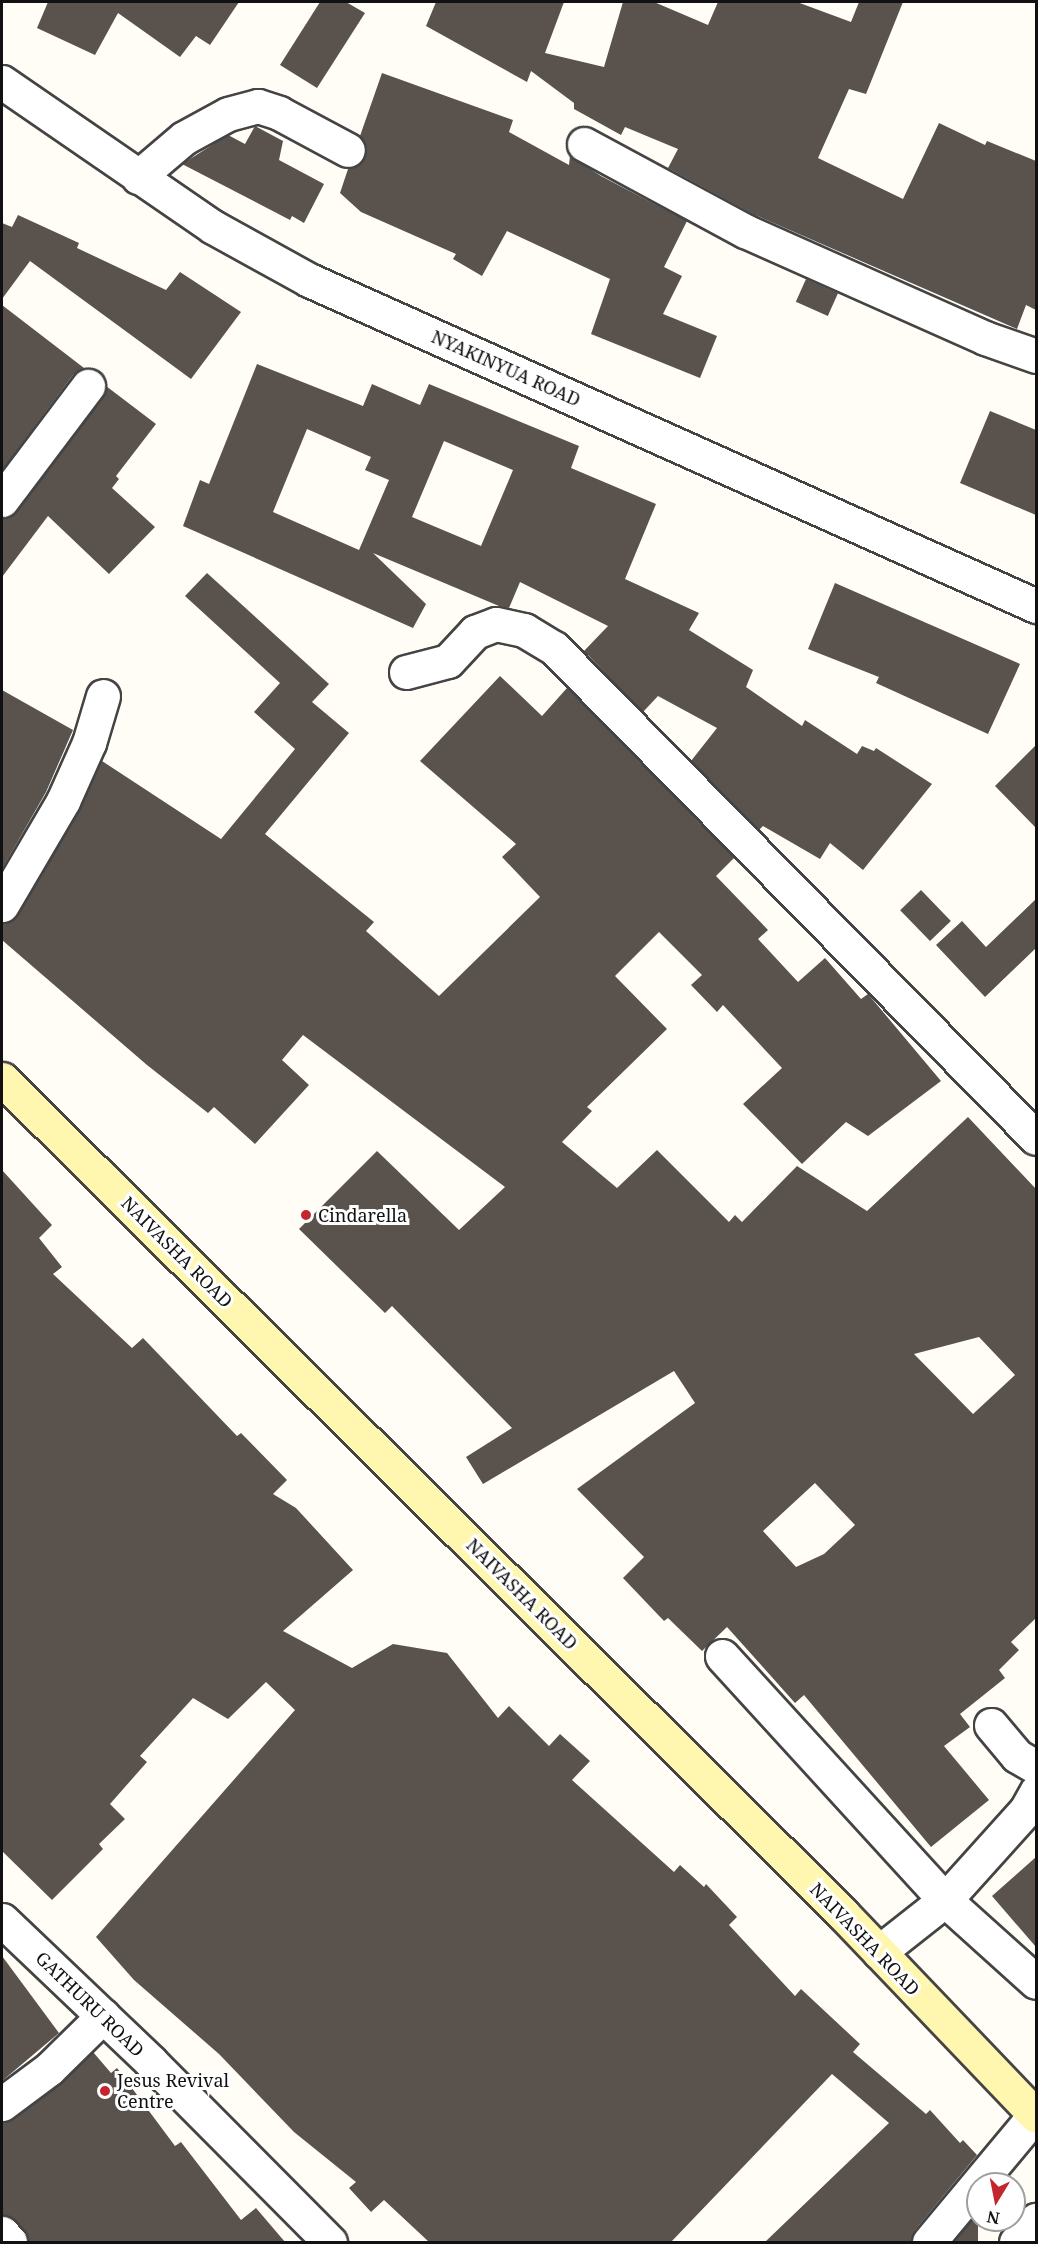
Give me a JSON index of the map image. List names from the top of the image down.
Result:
{
  "streets": {
    "main road": ["NAIVASHA ROAD"],
    "street": ["NYAKINYUA ROAD", "GATHURU ROAD"]
  },
  "places": ["Cindarella", "Jesus Revival Centre"],
  "north": "bottom"
}
